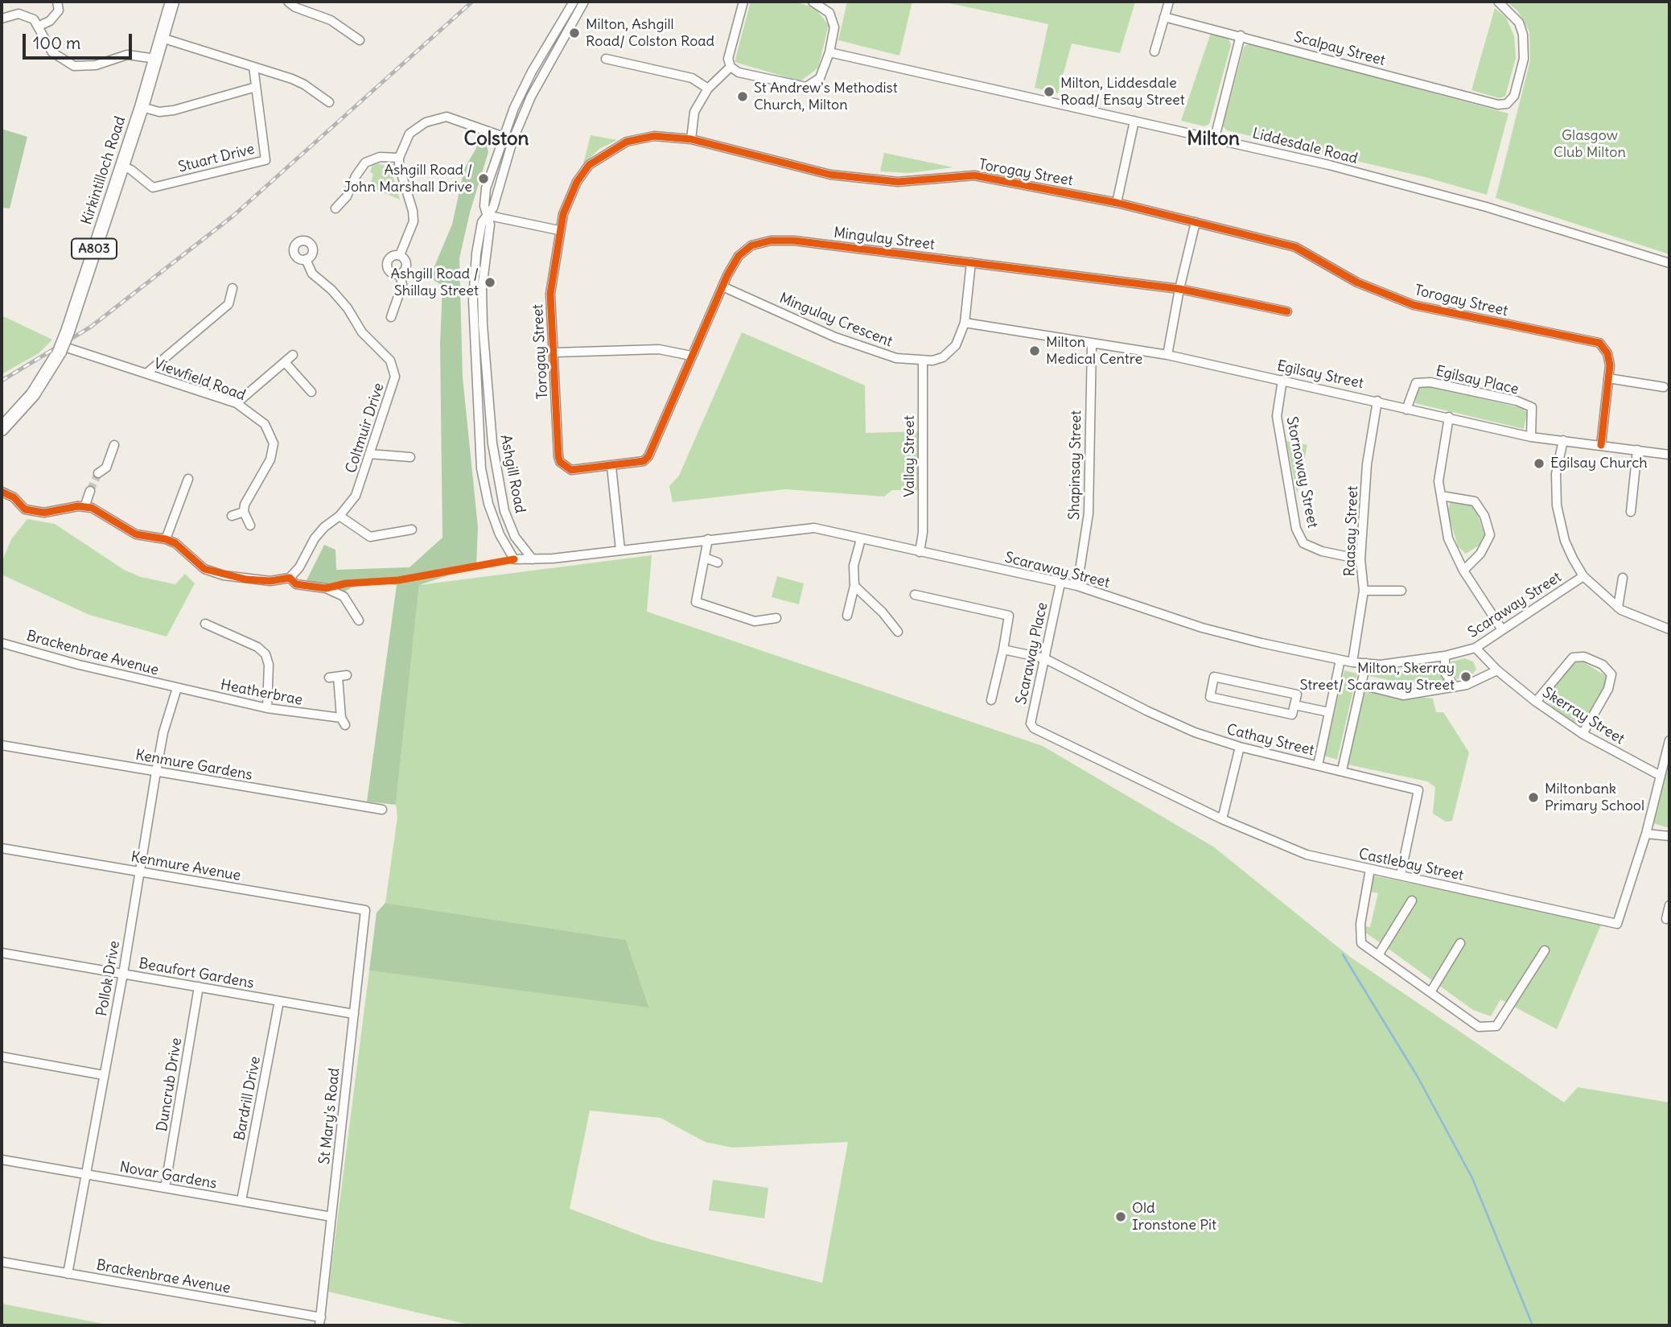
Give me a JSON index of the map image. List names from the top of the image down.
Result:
{
  "streets": {
    "main road": ["Kirkintilloch Road", "A803"],
    "street": [
      "Scalpay Street",
      "Liddesdale Road",
      "Stuart Drive",
      "Torogay Street",
      "Mingulay Street",
      "Mingulay Crescent",
      "Egilsay Street",
      "Viewfield Road",
      "Egilsay Place",
      "Coltmuir Drive",
      "Vallay Street",
      "Shapinsay Street",
      "Stornoway Street",
      "Ashgill Road",
      "Raasay Street",
      "Scaraway Street",
      "Brackenbrae Avenue",
      "Scaraway Place",
      "Heatherbrae",
      "Skerray Street",
      "Cathay Street",
      "Kenmure Gardens",
      "Castlebay Street",
      "Kenmure Avenue",
      "Beaufort Gardens",
      "Pollok Drive",
      "Duncrub Drive",
      "Bardrill Drive",
      "St Mary's Road",
      "Novar Gardens"
    ]
  },
  "crossings": [
    ["Stuart Drive", "Kirkintilloch Road"],
    ["Kirkintilloch Road", "Viewfield Road"],
    ["Torogay Street", "Mingulay Street"],
    ["Torogay Street", "Egilsay Street"],
    ["Mingulay Street", "Mingulay Crescent"],
    ["Mingulay Crescent", "Egilsay Street"],
    ["Mingulay Crescent", "Vallay Street"],
    ["Egilsay Street", "Egilsay Place"],
    ["Egilsay Street", "Shapinsay Street"],
    ["Egilsay Street", "Stornoway Street"],
    ["Egilsay Street", "Raasay Street"],
    ["Vallay Street", "Scaraway Street"],
    ["Shapinsay Street", "Scaraway Street"],
    ["Stornoway Street", "Raasay Street"],
    ["Ashgill Road", "Scaraway Street"],
    ["Raasay Street", "Scaraway Street"],
    ["Scaraway Street", "Scaraway Place"],
    ["Scaraway Street", "Skerray Street"],
    ["Brackenbrae Avenue", "Heatherbrae"],
    ["Brackenbrae Avenue", "Pollok Drive"],
    ["Brackenbrae Avenue", "St Mary's Road"],
    ["Scaraway Place", "Cathay Street"],
    ["Scaraway Place", "Castlebay Street"],
    ["Heatherbrae", "Pollok Drive"],
    ["Skerray Street", "Castlebay Street"],
    ["Cathay Street", "Castlebay Street"],
    ["Kenmure Gardens", "Pollok Drive"],
    ["Kenmure Avenue", "Pollok Drive"],
    ["Kenmure Avenue", "St Mary's Road"],
    ["Beaufort Gardens", "Pollok Drive"],
    ["Beaufort Gardens", "Duncrub Drive"],
    ["Beaufort Gardens", "Bardrill Drive"],
    ["Beaufort Gardens", "St Mary's Road"],
    ["Pollok Drive", "Novar Gardens"],
    ["Duncrub Drive", "Novar Gardens"],
    ["Bardrill Drive", "Novar Gardens"],
    ["St Mary's Road", "Novar Gardens"]
  ],
  "districts": ["Colston", "Milton"],
  "parks": ["Glasgow Club Milton"],
  "places": [
    "Milton, Ashgill Road/ Colston Road",
    "Milton, Liddesdale Road/ Ensay Street",
    "St Andrew's Methodist Church, Milton",
    "Ashgill Road / John Marshall Drive",
    "Ashgill Road / Shillay Street",
    "Milton Medical Centre",
    "Egilsay Church",
    "Milton, Skerray Street/ Scaraway Street",
    "Miltonbank Primary School",
    "Old Ironstone Pit"
  ],
  "scale_bar": "100 m"
}
